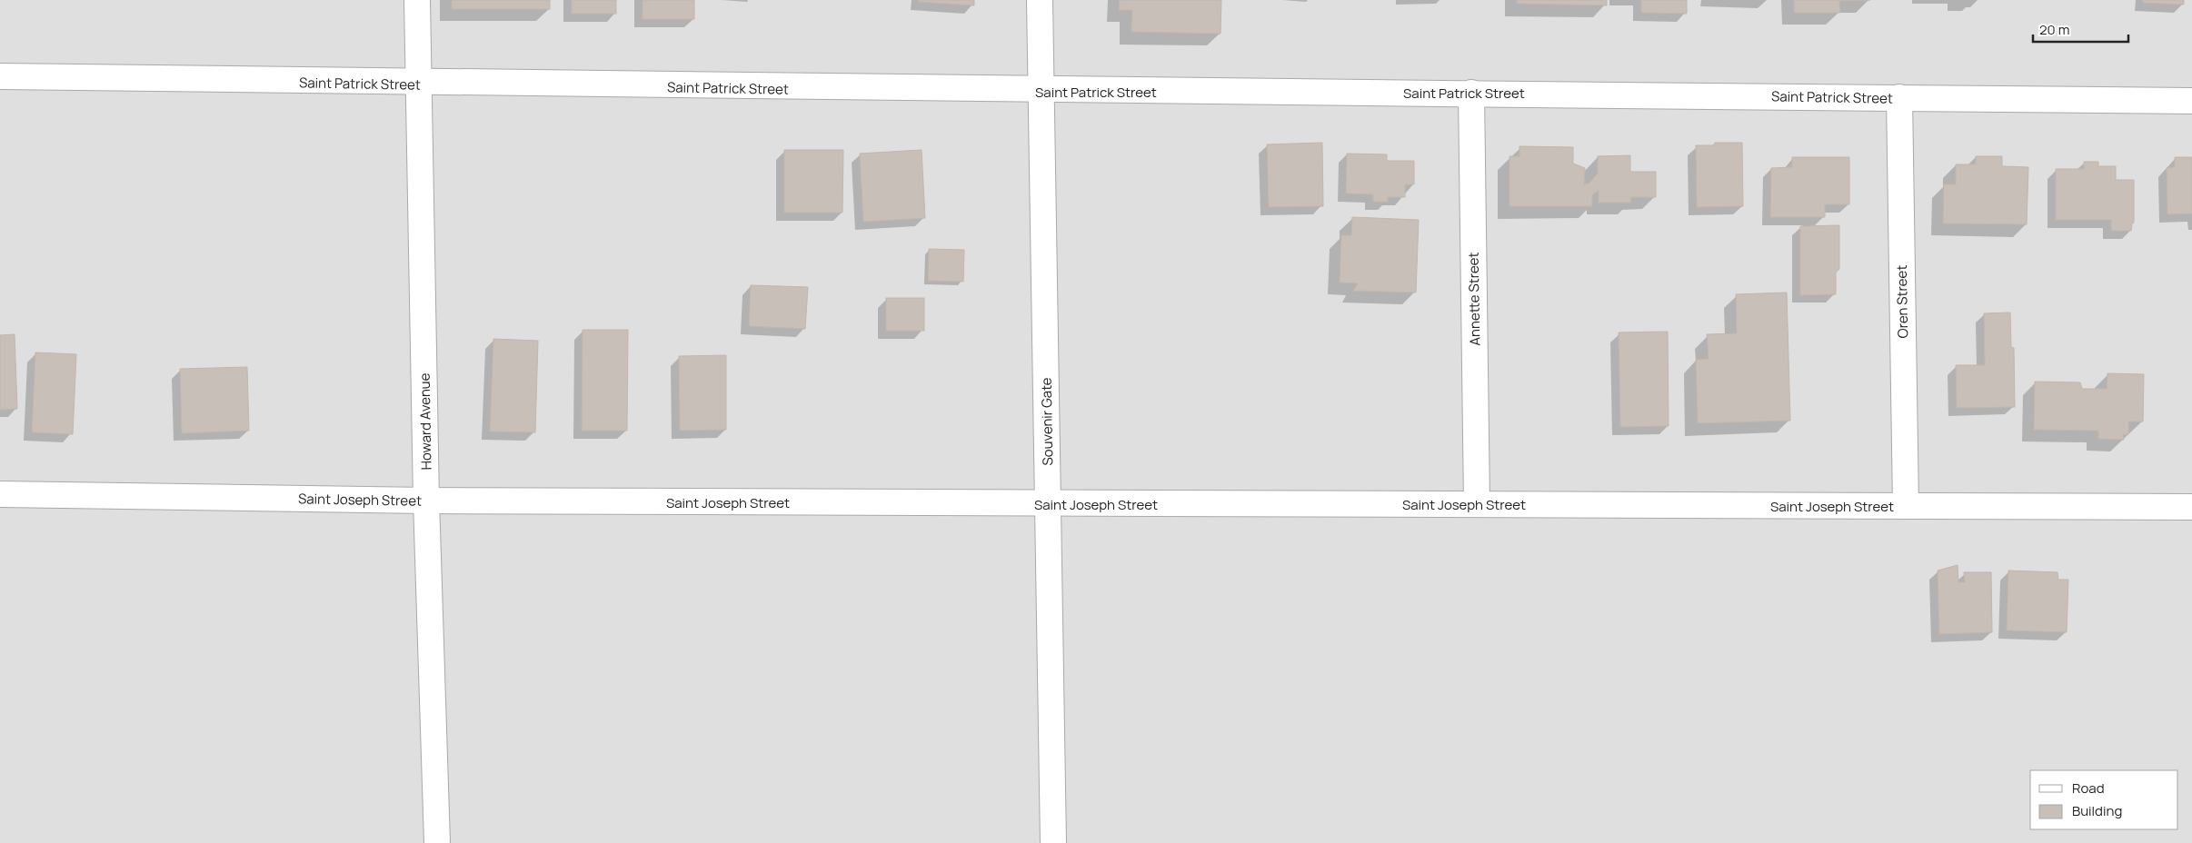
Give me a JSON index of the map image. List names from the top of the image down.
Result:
{
  "streets": {
    "street": [
      "Saint Patrick Street",
      "Annette Street",
      "Oren Street",
      "Howard Avenue",
      "Souvenir Gate",
      "Saint Joseph Street"
    ]
  },
  "crossings": [
    ["Saint Patrick Street", "Annette Street"],
    ["Saint Patrick Street", "Oren Street"],
    ["Saint Patrick Street", "Howard Avenue"],
    ["Saint Patrick Street", "Souvenir Gate"],
    ["Annette Street", "Saint Joseph Street"],
    ["Oren Street", "Saint Joseph Street"],
    ["Howard Avenue", "Saint Joseph Street"],
    ["Souvenir Gate", "Saint Joseph Street"]
  ],
  "legend": ["Road", "Building"],
  "scale_bar": "20 m"
}
